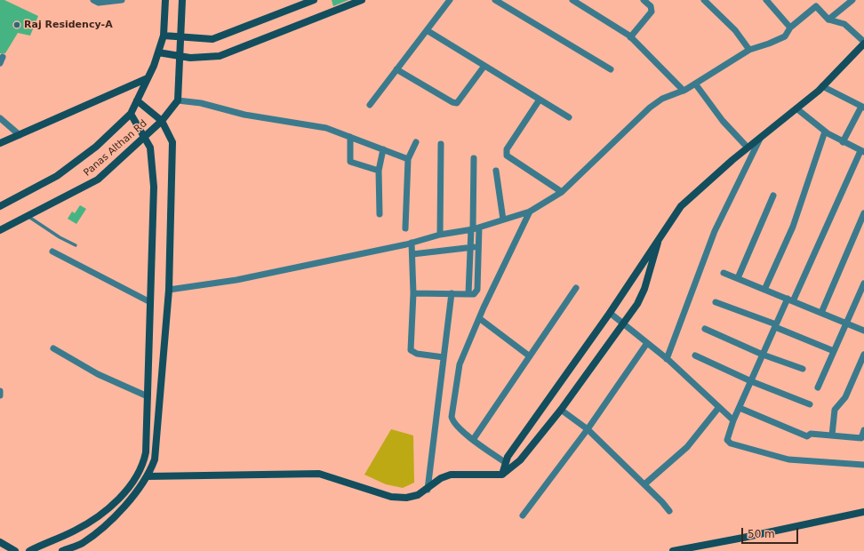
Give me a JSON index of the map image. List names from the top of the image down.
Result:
{
  "streets": {
    "street": ["Panas Althan Rd"]
  },
  "places": ["Raj Residency-A"],
  "scale_bar": "50 m"
}
